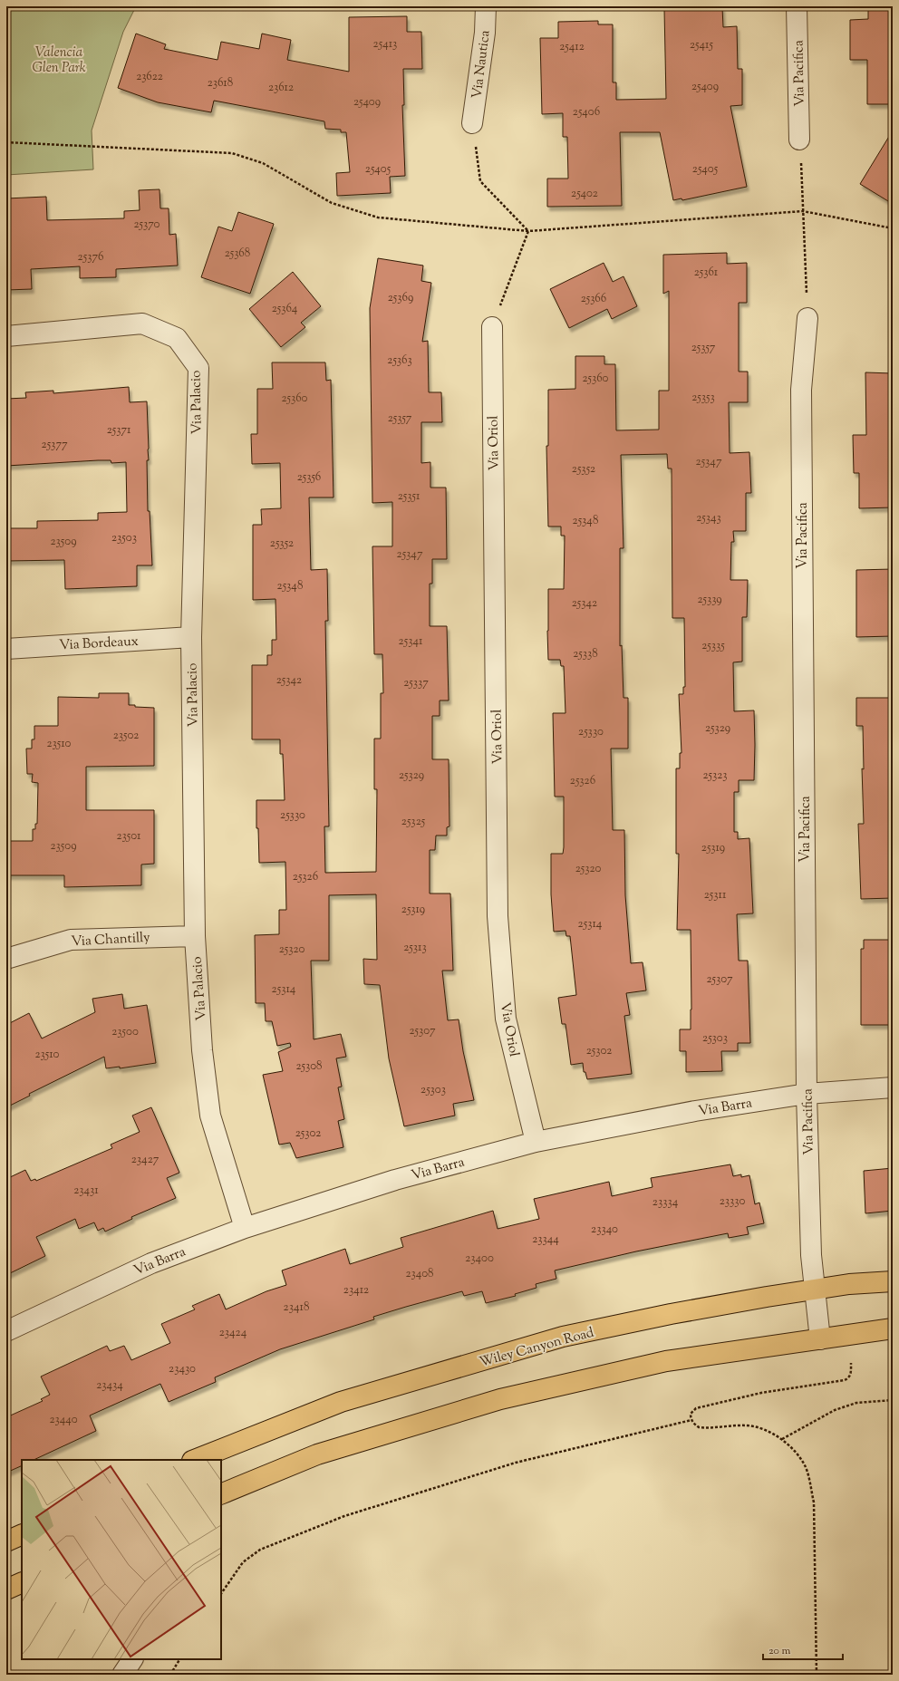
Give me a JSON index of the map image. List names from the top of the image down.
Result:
{
  "streets": {
    "main road": ["Wiley Canyon Road"],
    "street": [
      "Via Nautica",
      "Via Pacifica",
      "Via Palacio",
      "Via Oriol",
      "Via Bordeaux",
      "Via Chantilly",
      "Via Barra"
    ]
  },
  "crossings": [
    ["Via Pacifica", "Via Barra"],
    ["Via Pacifica", "Wiley Canyon Road"],
    ["Via Palacio", "Via Bordeaux"],
    ["Via Palacio", "Via Chantilly"],
    ["Via Palacio", "Via Barra"],
    ["Via Oriol", "Via Barra"]
  ],
  "parks": ["Valencia Glen Park"],
  "house_numbers": [
    "25413",
    "25415",
    "25412",
    "23622",
    "23618",
    "25409",
    "23612",
    "25409",
    "25406",
    "25405",
    "25405",
    "25402",
    "25370",
    "25368",
    "25376",
    "25361",
    "25369",
    "25366",
    "25364",
    "25357",
    "25363",
    "25360",
    "25353",
    "25360",
    "25357",
    "25371",
    "25377",
    "25347",
    "25352",
    "25356",
    "25351",
    "25343",
    "25348",
    "23503",
    "23509",
    "25352",
    "25347",
    "25348",
    "25339",
    "25342",
    "25341",
    "25335",
    "25338",
    "25342",
    "25337",
    "25329",
    "25330",
    "23502",
    "23510",
    "25329",
    "25323",
    "25326",
    "25330",
    "25325",
    "23501",
    "23509",
    "25319",
    "25320",
    "25326",
    "25311",
    "25319",
    "25314",
    "25313",
    "25320",
    "25307",
    "25314",
    "25307",
    "23500",
    "25303",
    "25302",
    "23510",
    "25308",
    "25303",
    "25302",
    "23427",
    "23431",
    "23330",
    "23334",
    "23340",
    "23344",
    "23400",
    "23408",
    "23412",
    "23418",
    "23424",
    "23430",
    "23434",
    "23440"
  ],
  "scale_bar": "20 m"
}
